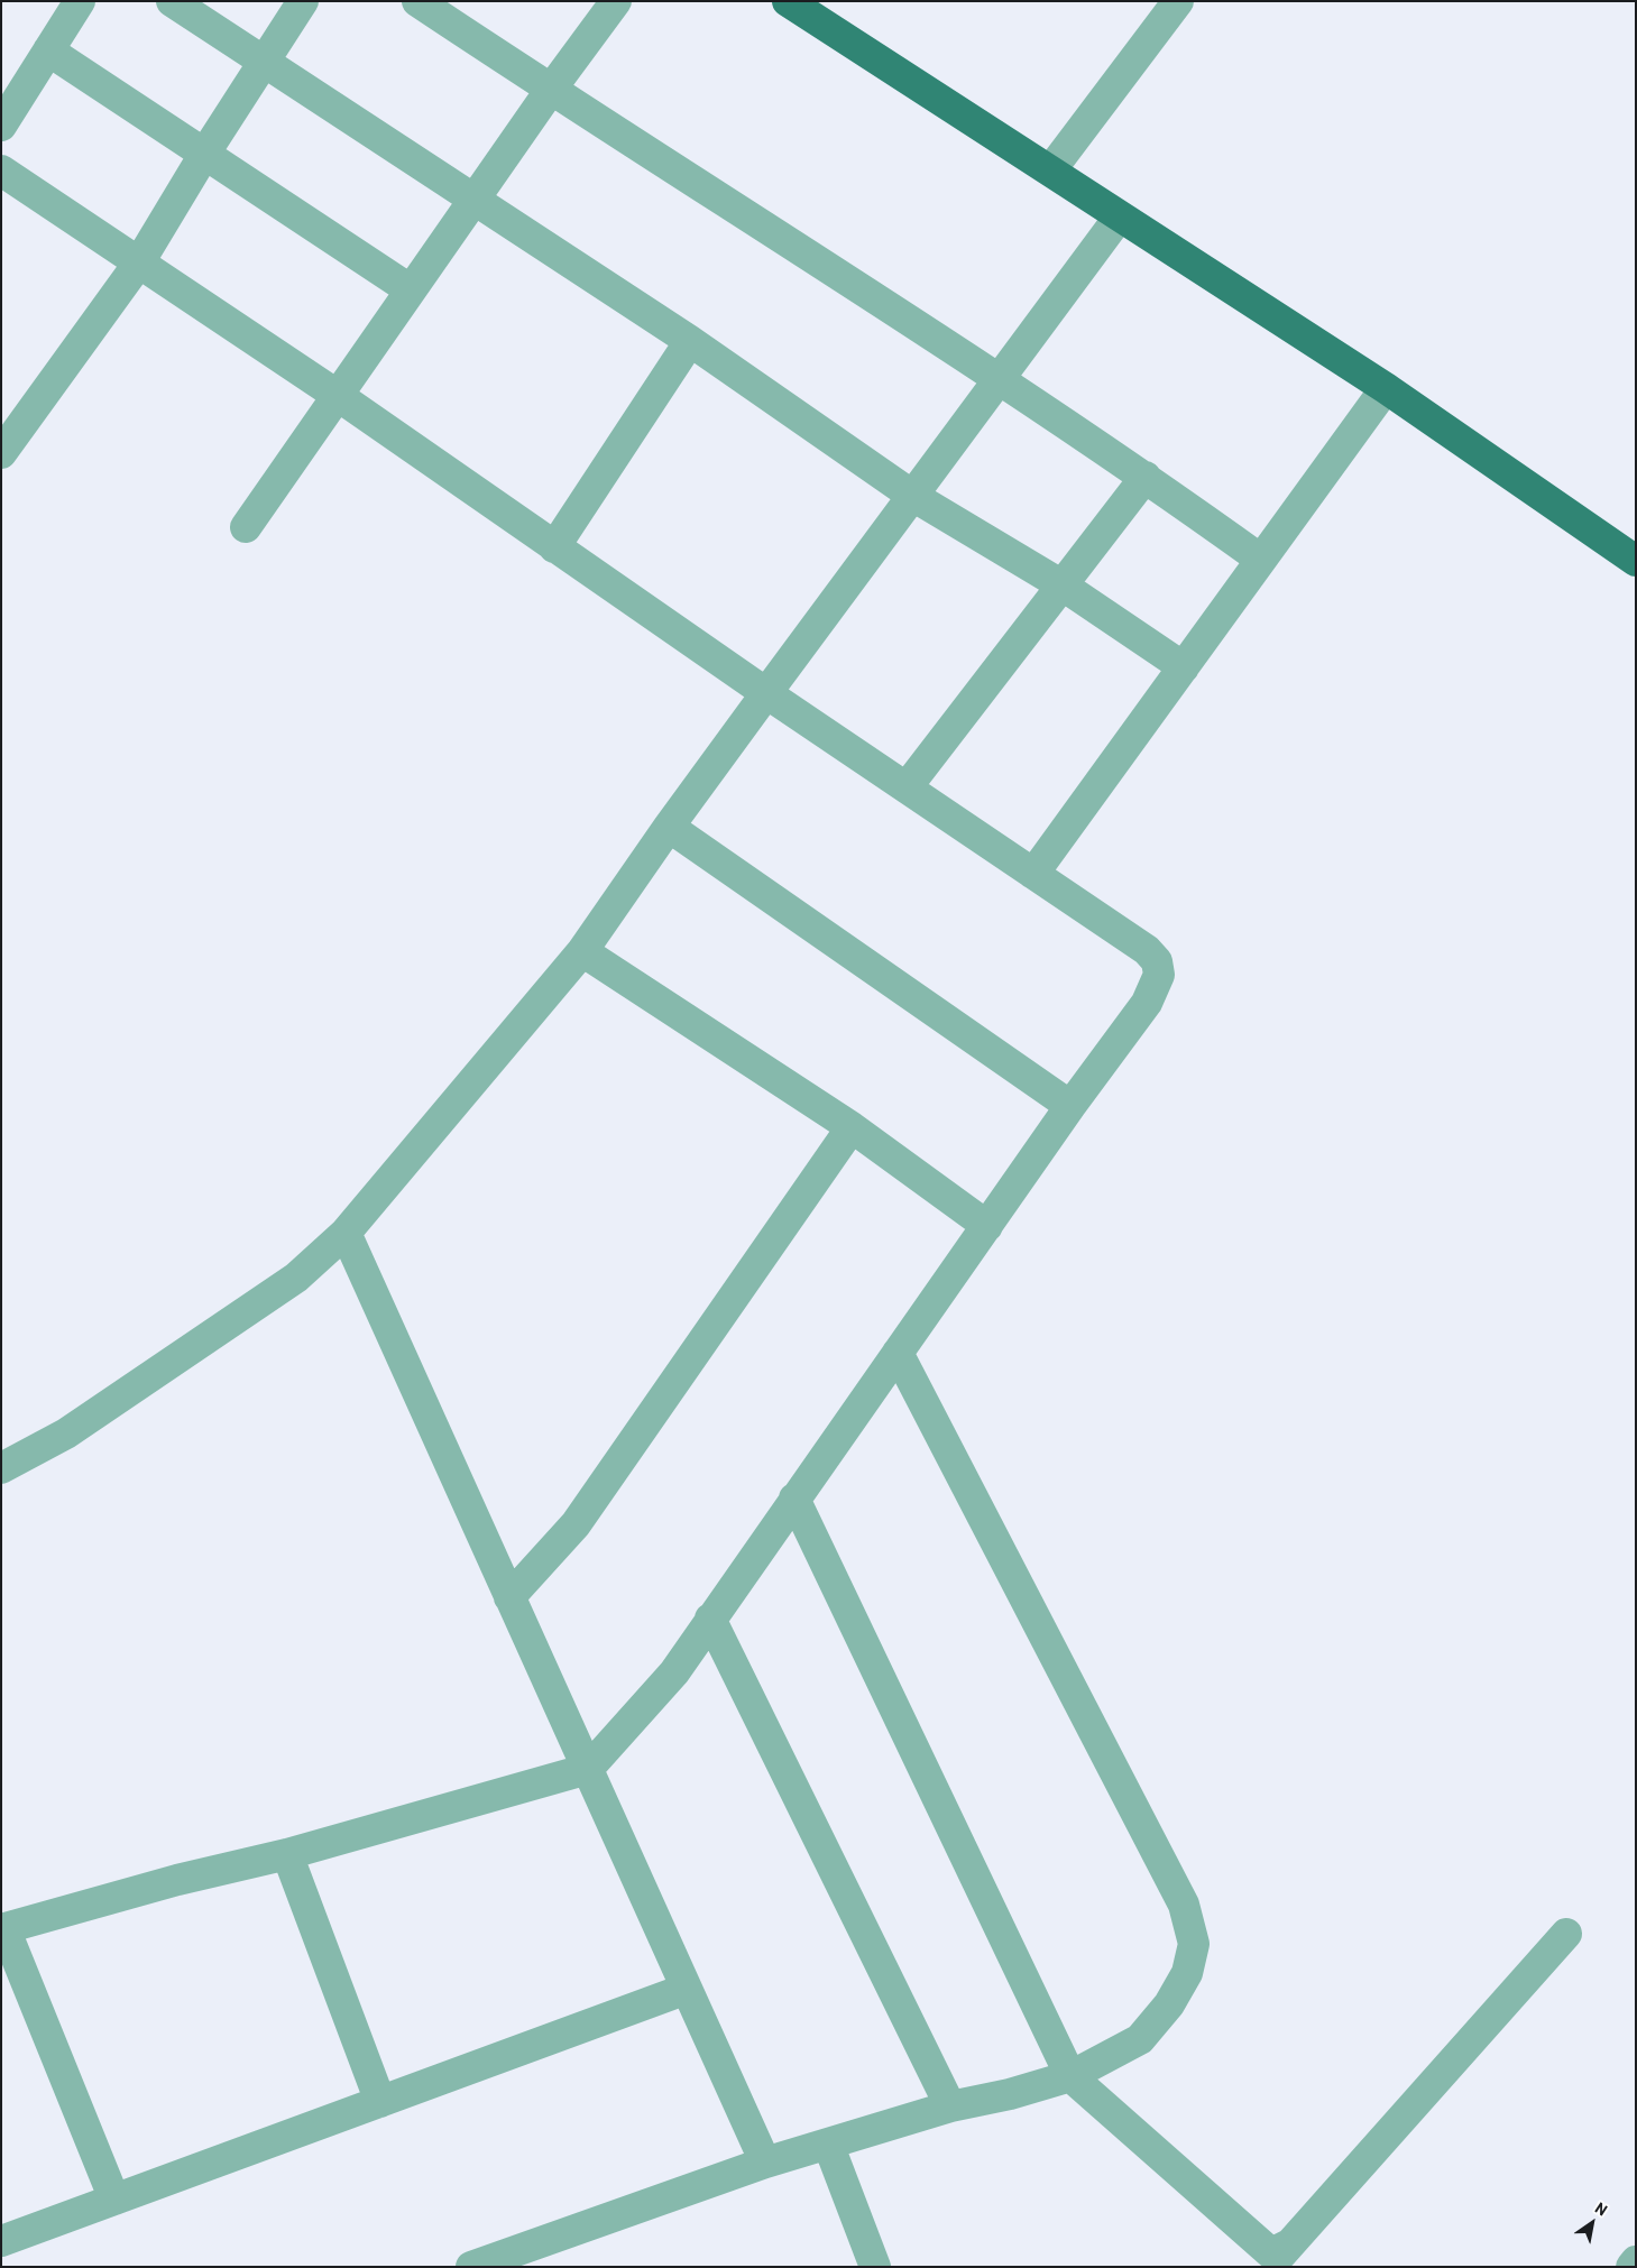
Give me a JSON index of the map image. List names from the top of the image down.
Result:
{
  "north": "top right"
}
